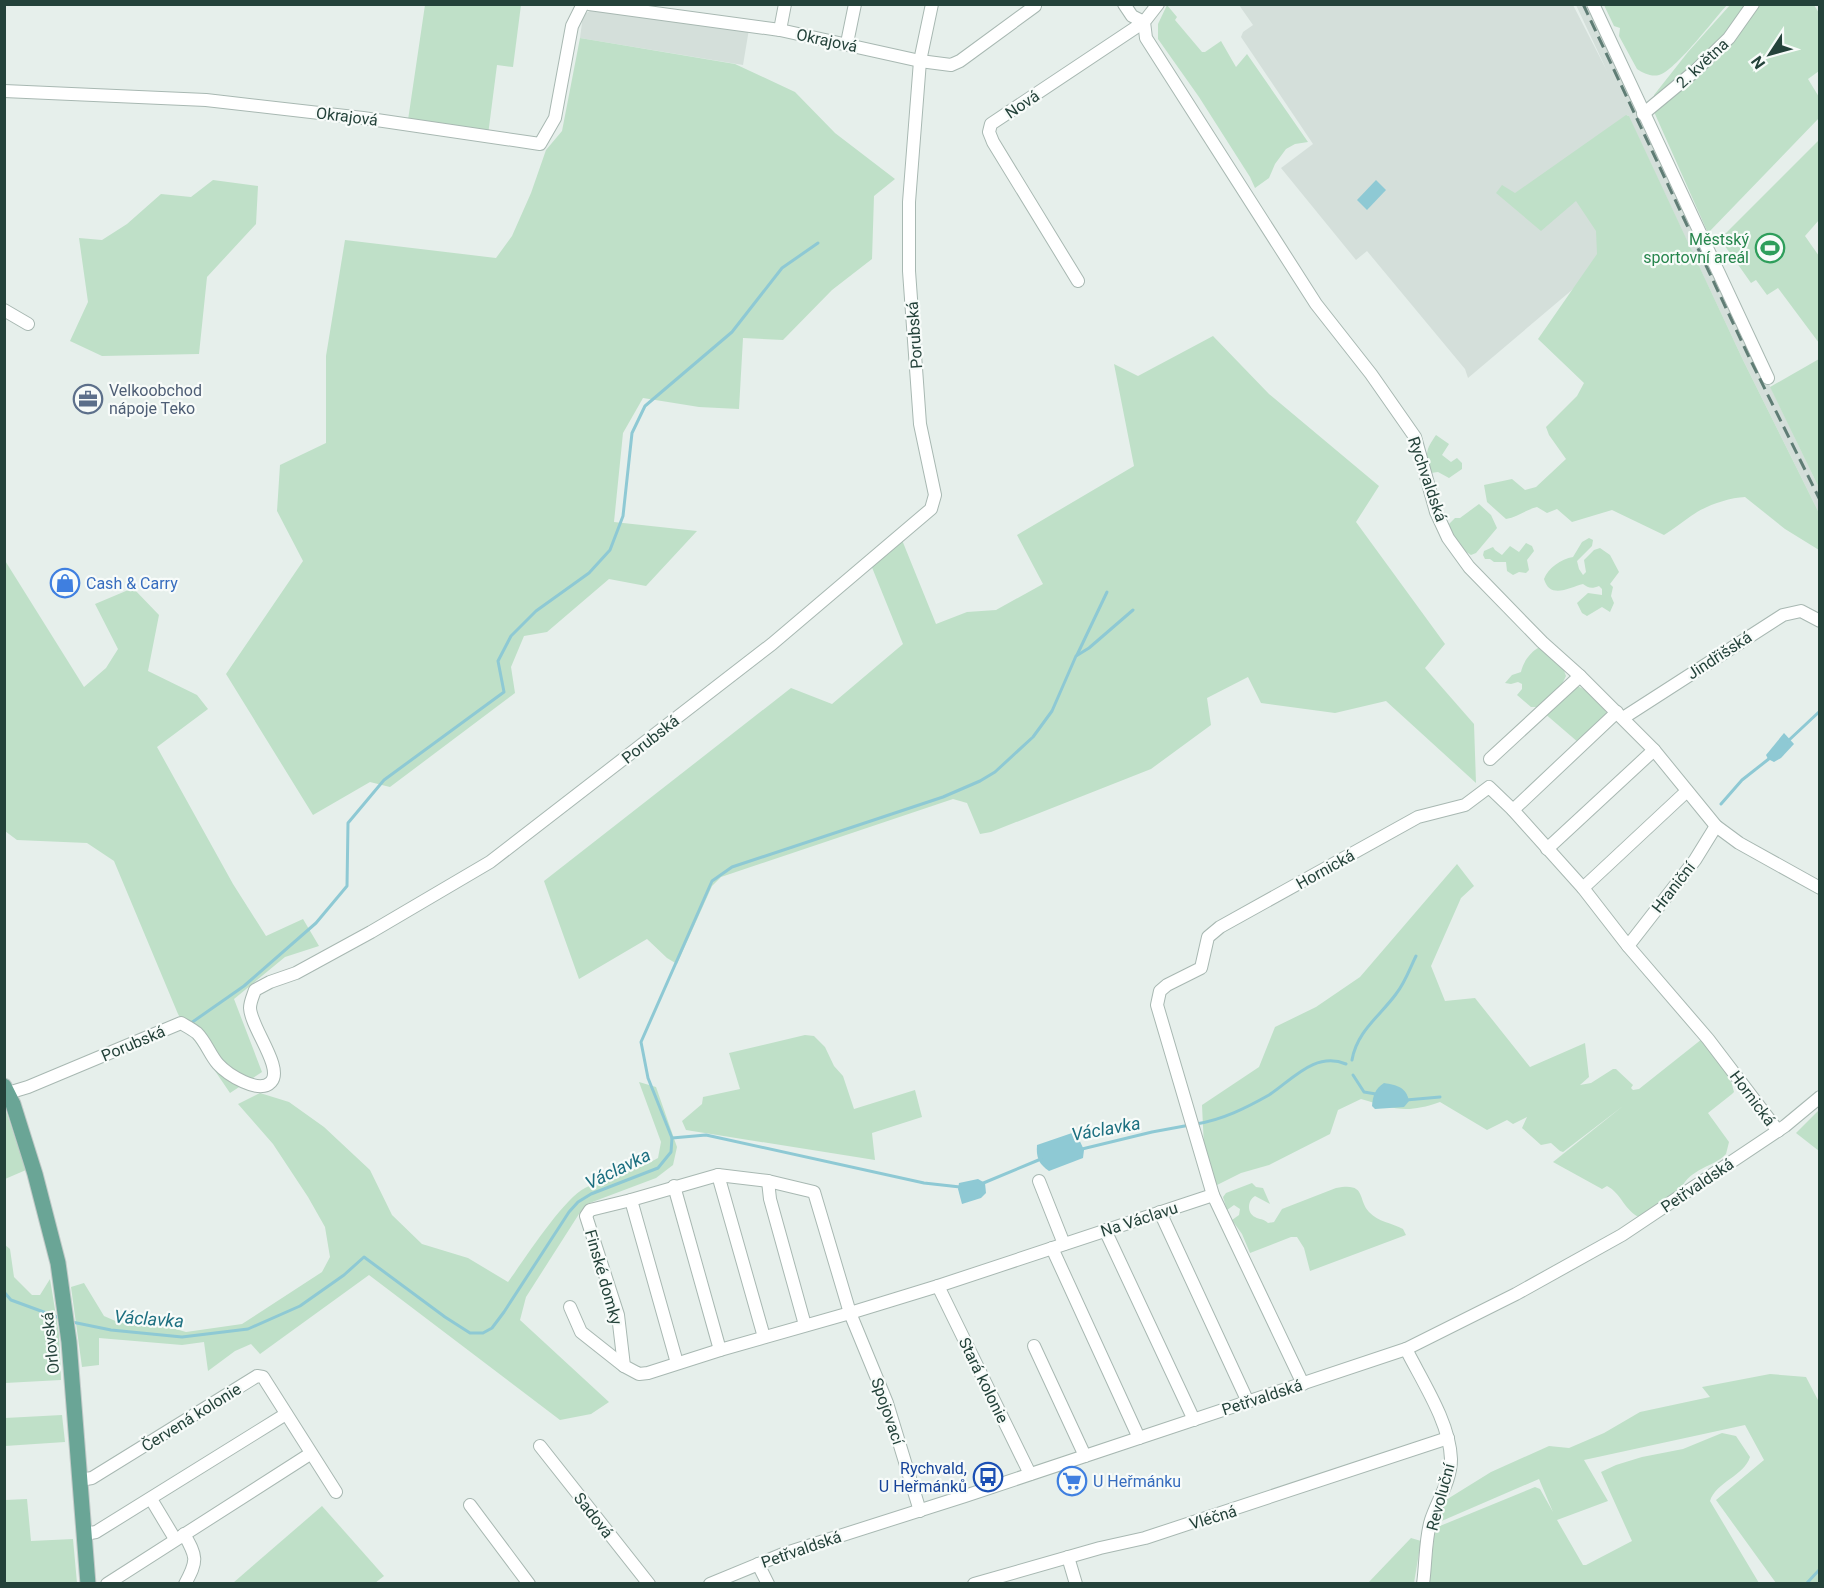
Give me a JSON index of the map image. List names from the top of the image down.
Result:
{
  "streets": {
    "main road": ["Orlovská"],
    "street": [
      "Okrajová",
      "2. května",
      "Nová",
      "Porubská",
      "Rychvaldská",
      "Jindřišská",
      "Hornická",
      "Hraniční",
      "Petřvaldská",
      "Na Václavu",
      "Finské domky",
      "Stará kolonie",
      "Spojovací",
      "Červená kolonie",
      "Revoluční",
      "Sadová",
      "Vléčná"
    ]
  },
  "crossings": [
    ["Okrajová", "Porubská"],
    ["Nová", "Rychvaldská"],
    ["Porubská", "Orlovská"],
    ["Rychvaldská", "Jindřišská"],
    ["Rychvaldská", "Hraniční"],
    ["Jindřišská", "Hornická"],
    ["Hornická", "Hraniční"],
    ["Hornická", "Petřvaldská"],
    ["Hornická", "Na Václavu"],
    ["Petřvaldská", "Stará kolonie"],
    ["Petřvaldská", "Spojovací"],
    ["Petřvaldská", "Revoluční"],
    ["Na Václavu", "Stará kolonie"],
    ["Finské domky", "Spojovací"],
    ["Orlovská", "Červená kolonie"],
    ["Revoluční", "Vléčná"]
  ],
  "water": ["Václavka"],
  "places": {
    "sports": ["Městský sportovní areál"],
    "office": ["Velkoobchod nápoje Teko"],
    "shop": ["Cash & Carry"],
    "bus stop": ["Rychvald, U Heřmánků"],
    "supermarket": ["U Heřmánku"]
  },
  "north": "bottom left"
}
